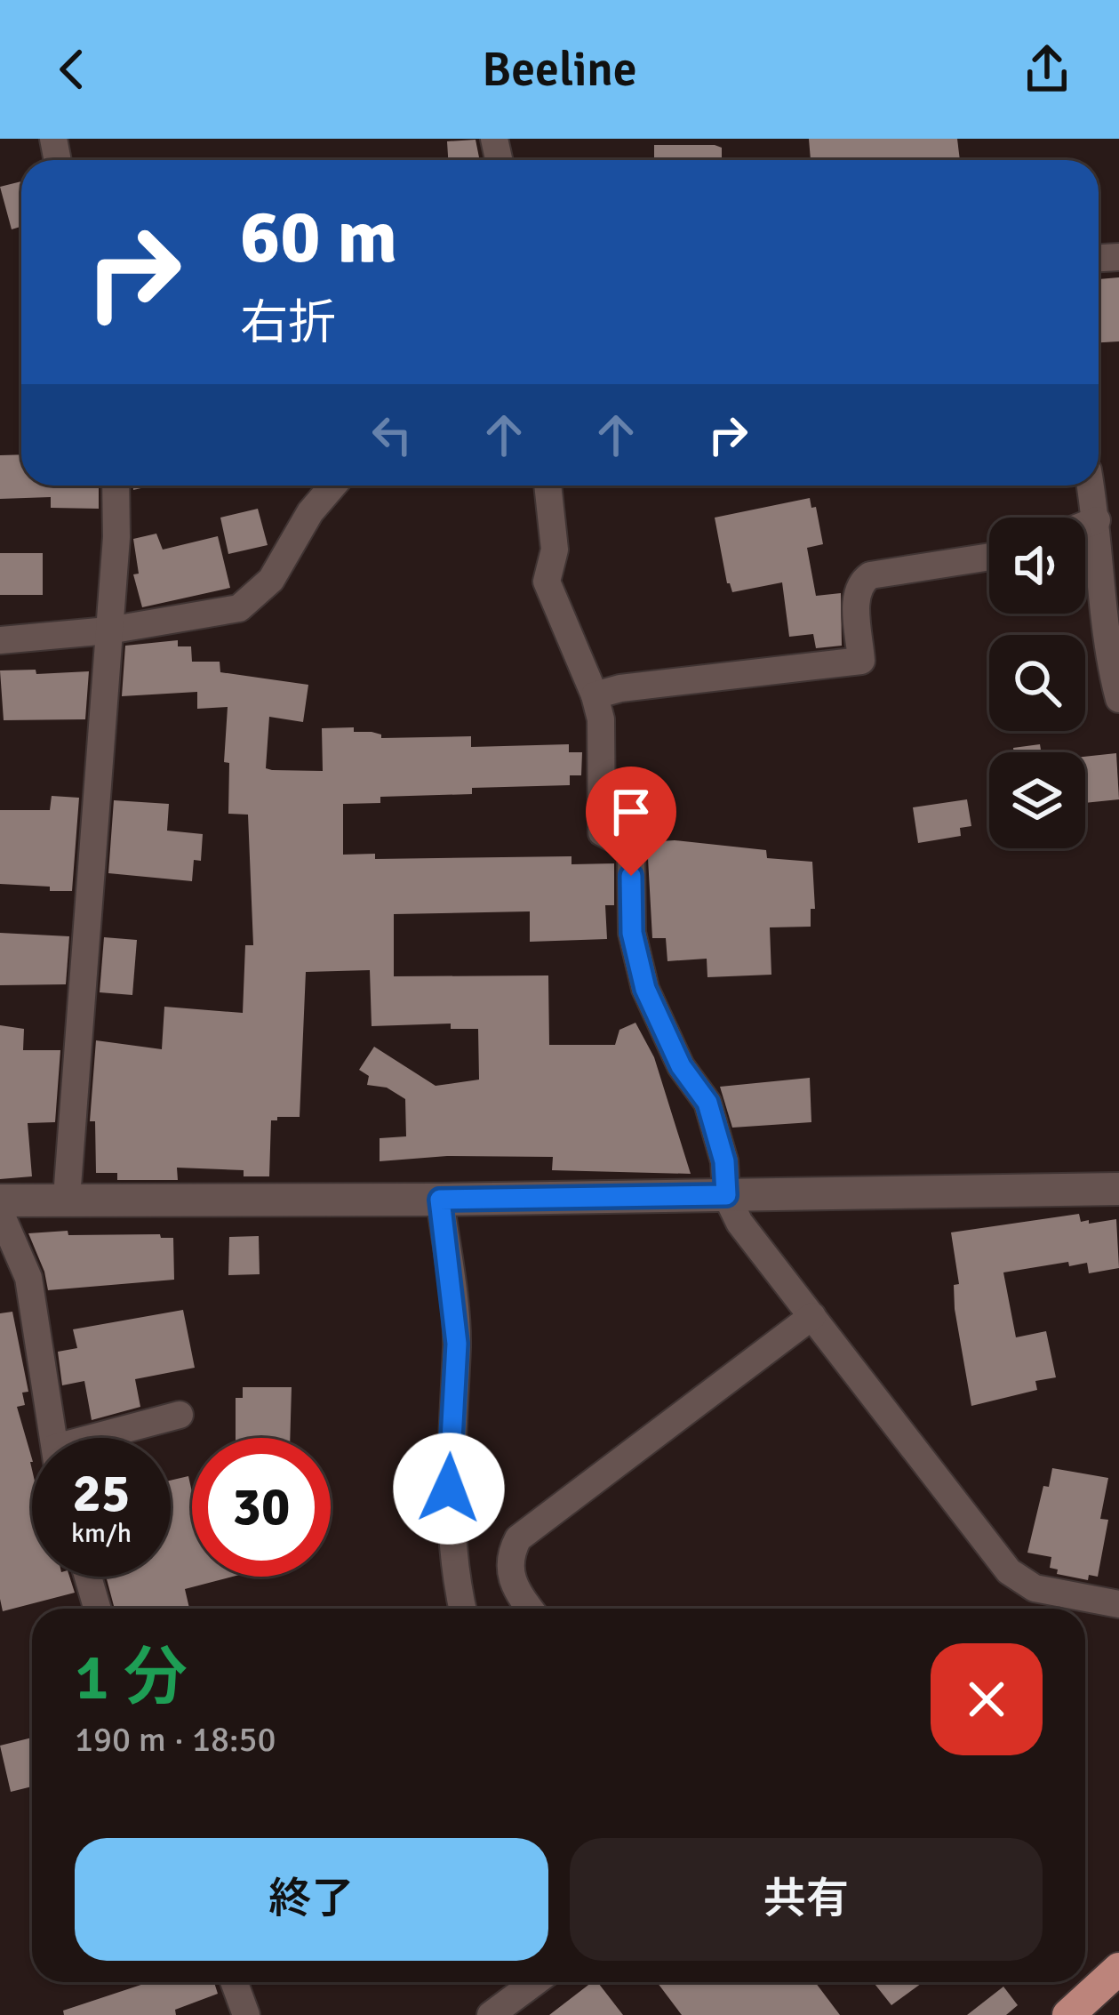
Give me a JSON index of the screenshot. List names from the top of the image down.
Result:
{
  "page": {
    "header": "Beeline",
    "turn": ["60 m", "右折"],
    "speed": "25 km/h",
    "limit": "30",
    "heading": ["1 分", "190 m · 18:50"],
    "buttons": ["終了", "共有"]
  }
}
